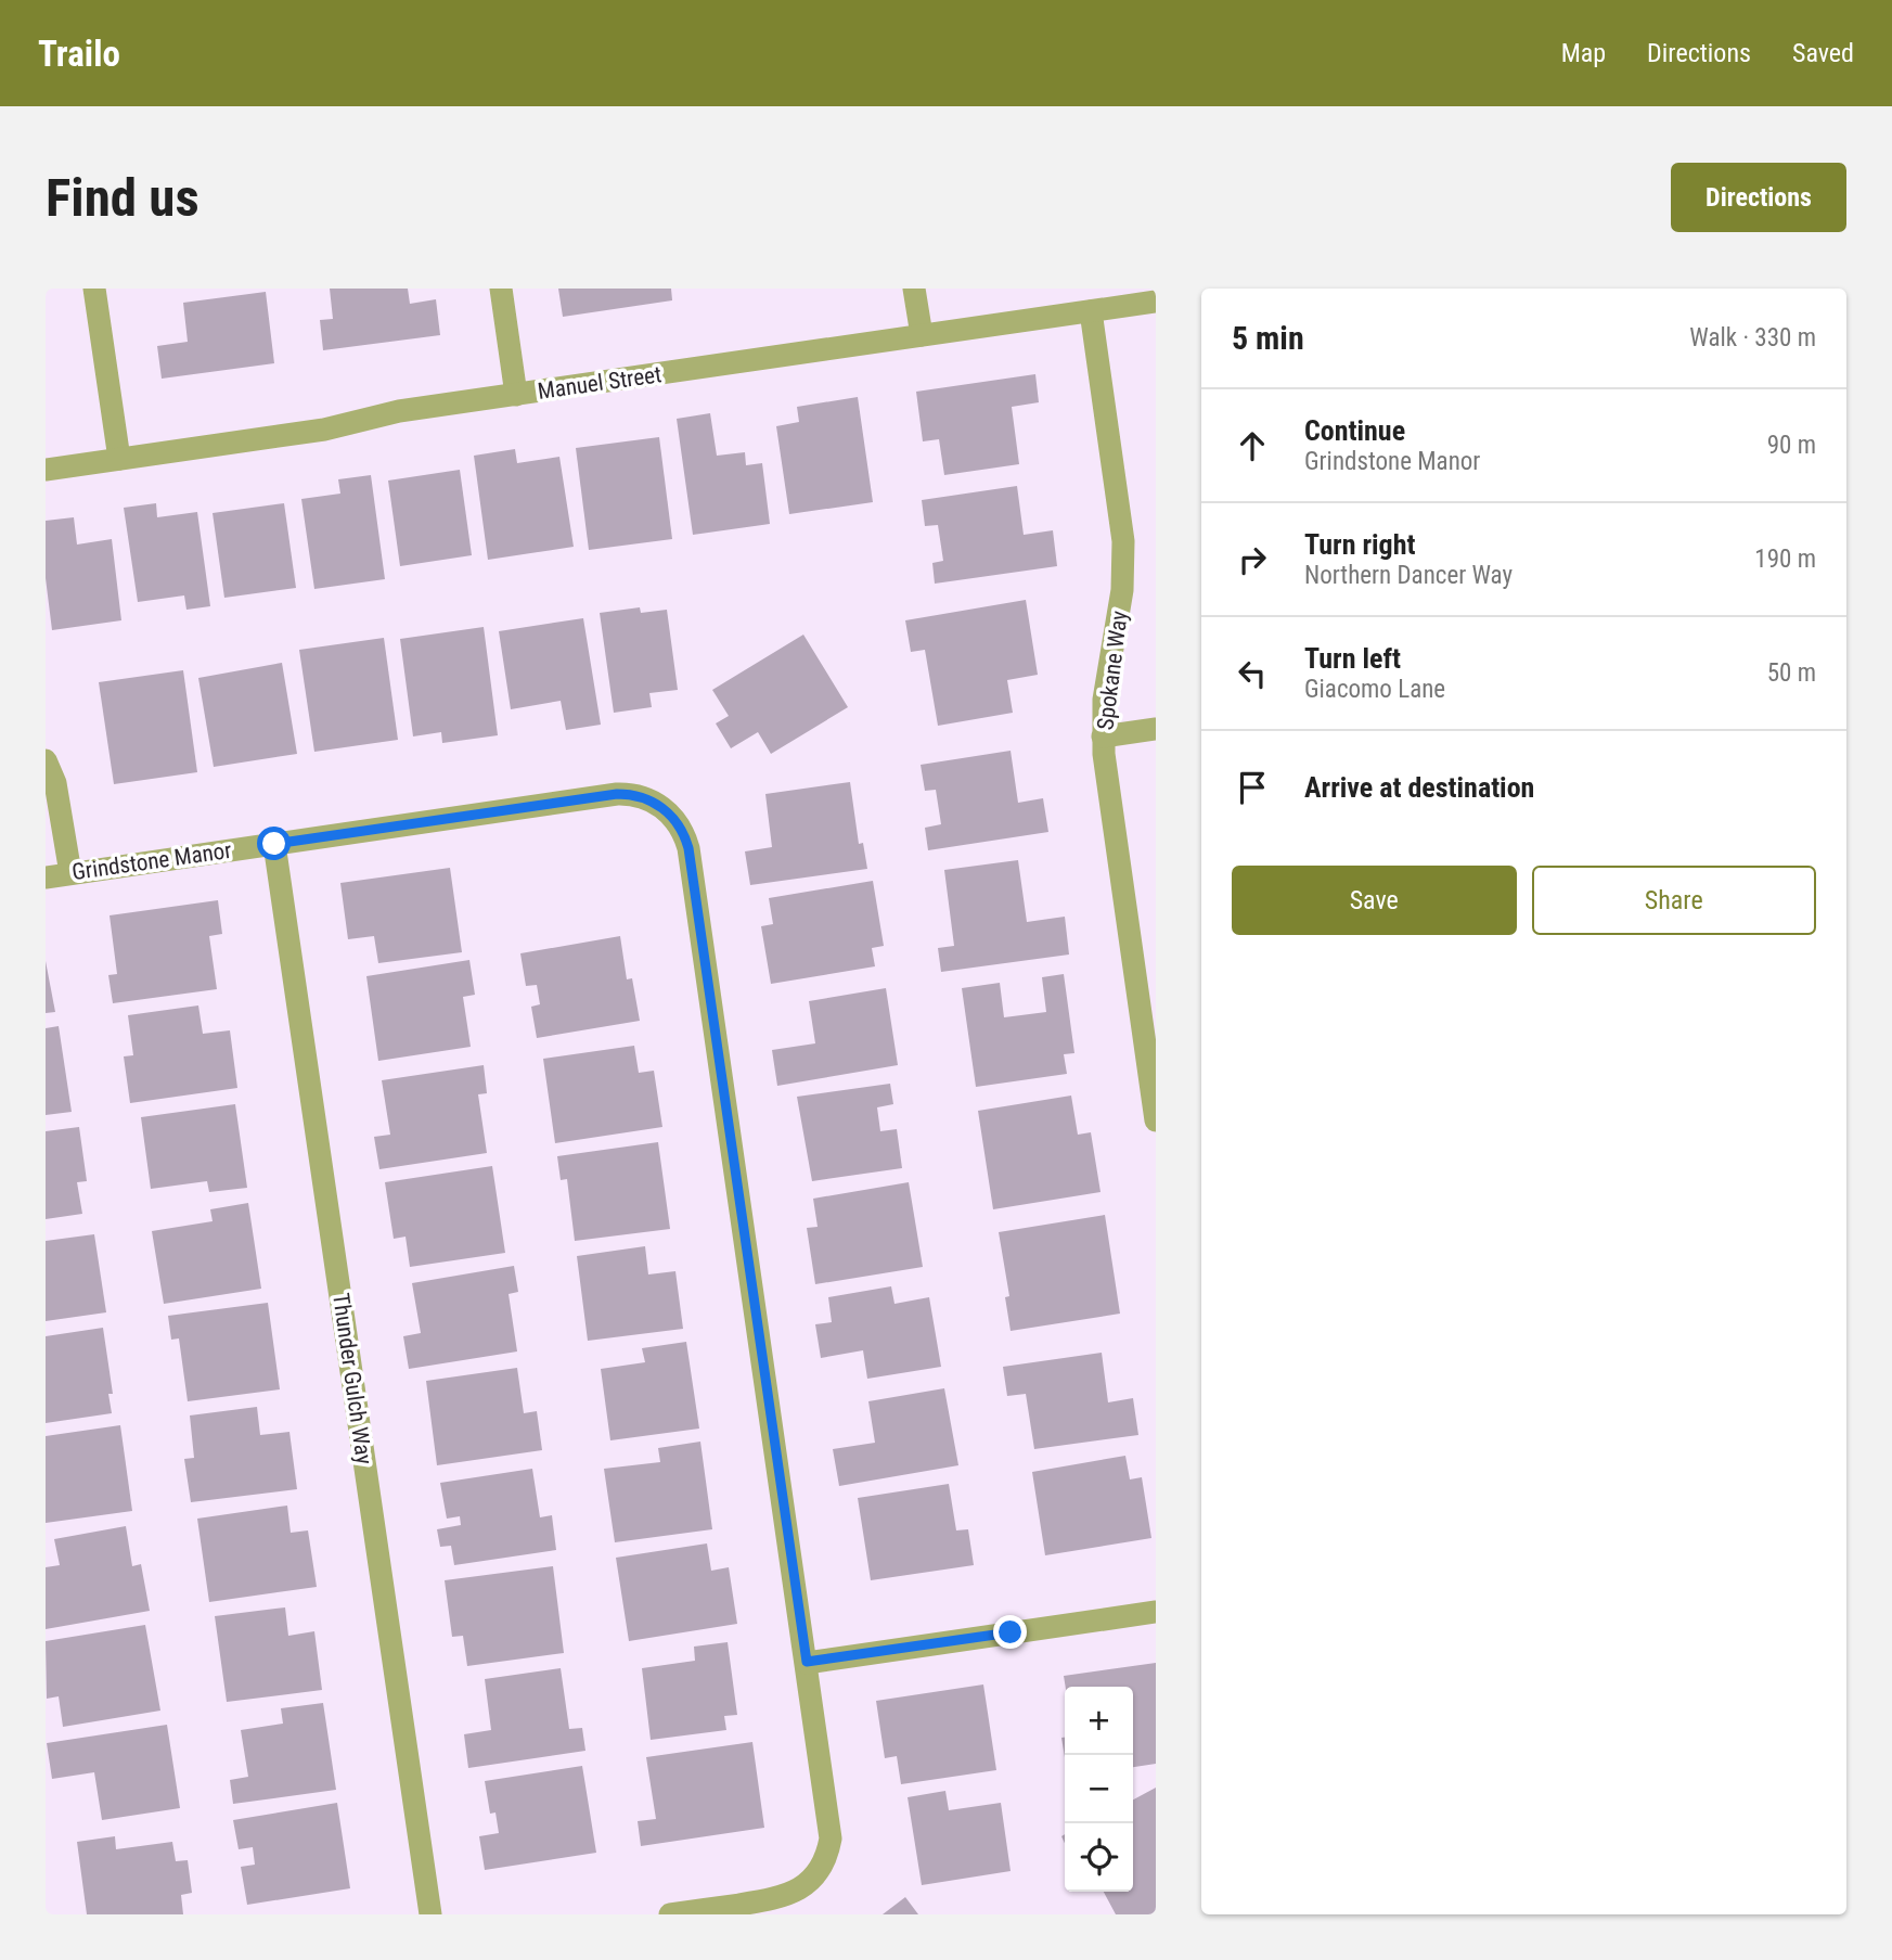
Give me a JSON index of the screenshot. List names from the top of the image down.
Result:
{
  "streets": {
    "street": [
      "Manuel Street",
      "Spokane Way",
      "Grindstone Manor",
      "Thunder Gulch Way"
    ]
  },
  "crossings": [
    ["Manuel Street", "Spokane Way"],
    ["Grindstone Manor", "Thunder Gulch Way"]
  ],
  "page": {
    "header": "Trailo",
    "nav": ["Map", "Directions", "Saved"],
    "buttons": [
      "Directions",
      ["Save", "Share"]
    ],
    "title": "Find us",
    "heading": ["5 min", "Walk · 330 m"],
    "list": [
      ["Continue", "Grindstone Manor", "90 m"],
      ["Turn right", "Northern Dancer Way", "190 m"],
      ["Turn left", "Giacomo Lane", "50 m"],
      "Arrive at destination"
    ],
    "map_buttons": ["+", "−"]
  }
}
